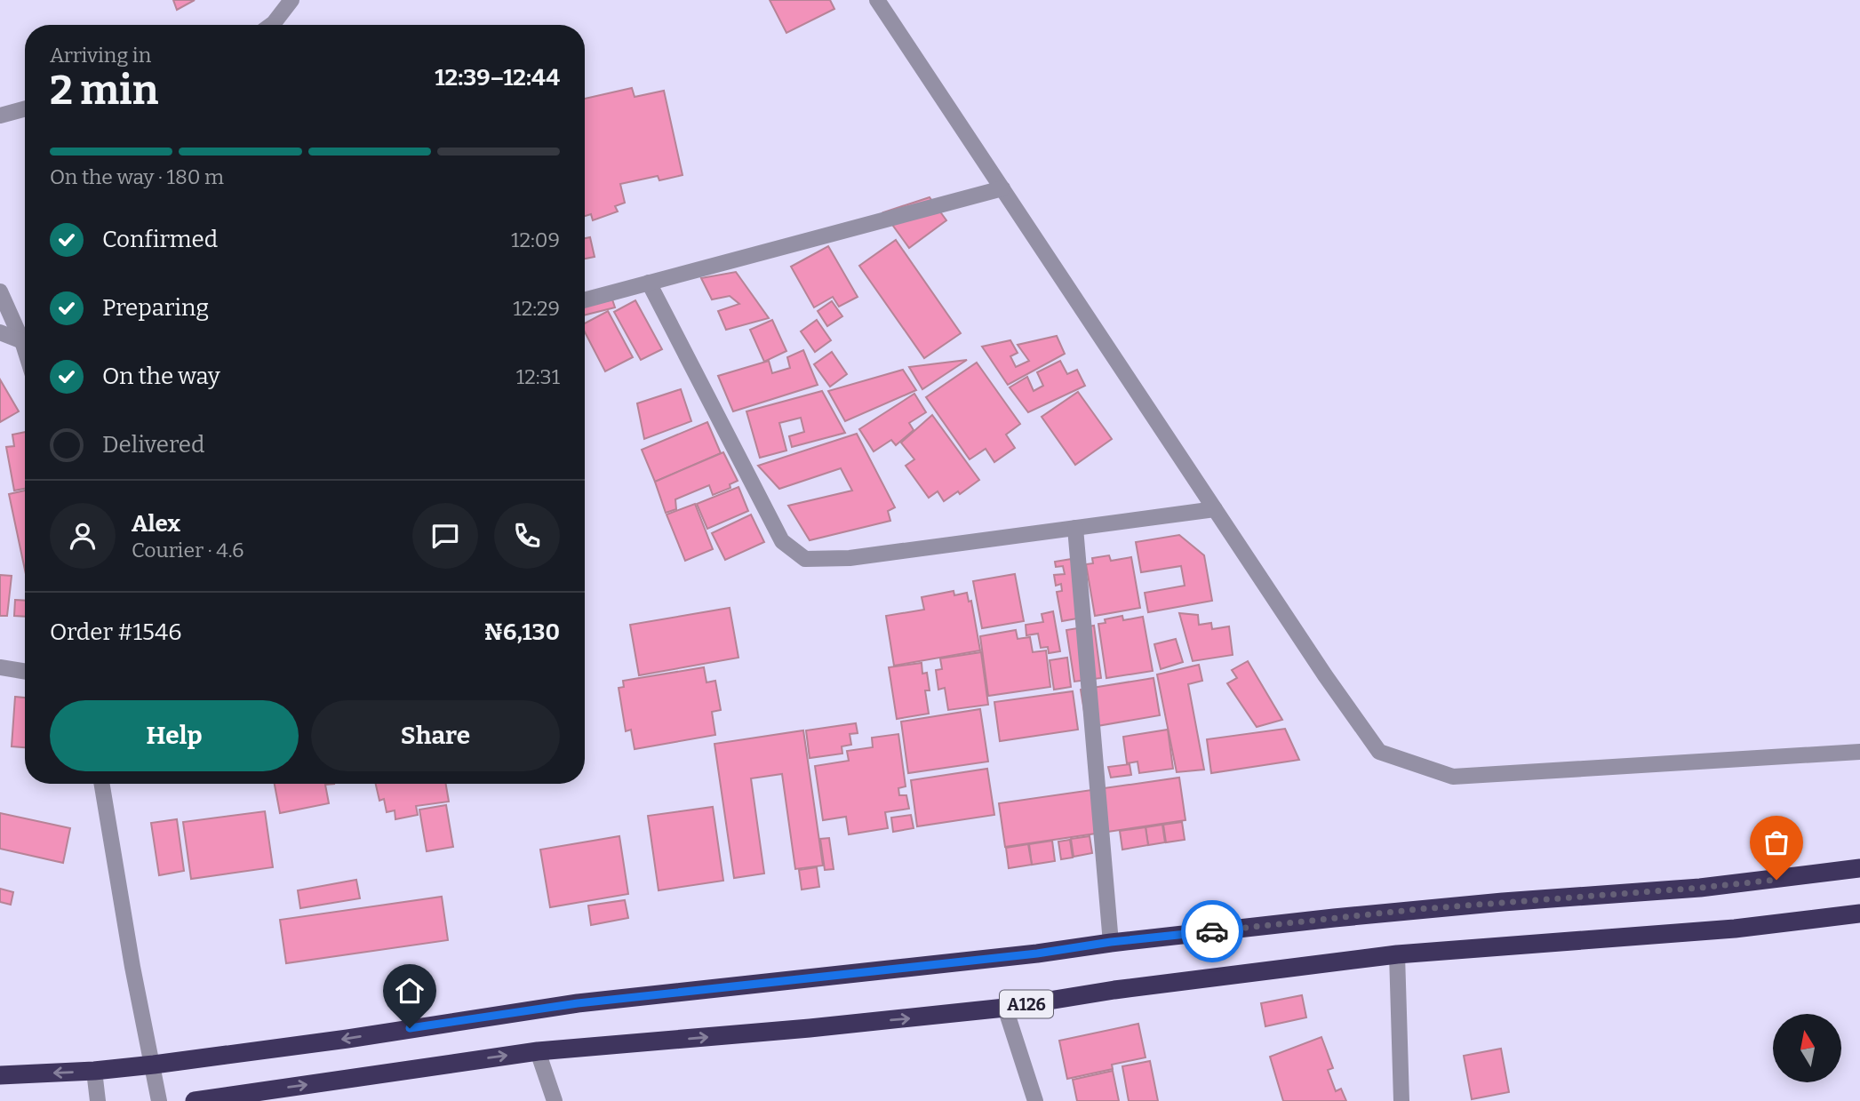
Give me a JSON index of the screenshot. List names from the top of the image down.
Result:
{
  "streets": {
    "highway": ["A126"]
  },
  "north": "top",
  "page": {
    "heading": ["2 min", "Arriving in", "12:39–12:44"],
    "panel": [
      "Alex",
      "Courier · 4.6",
      "Order #1546",
      "₦6,130"
    ],
    "bar": "On the way · 180 m",
    "list": [
      ["Confirmed", "12:09"],
      ["Preparing", "12:29"],
      ["On the way", "12:31"],
      "Delivered"
    ],
    "buttons": ["Help", "Share"]
  }
}
